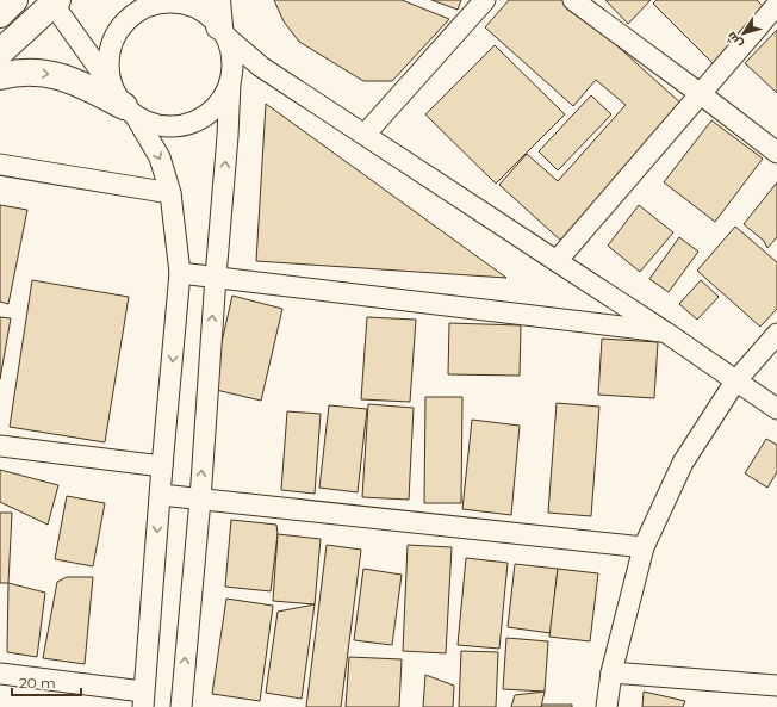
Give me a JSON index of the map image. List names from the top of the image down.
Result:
{
  "scale_bar": "20 m",
  "north": "bottom left"
}
